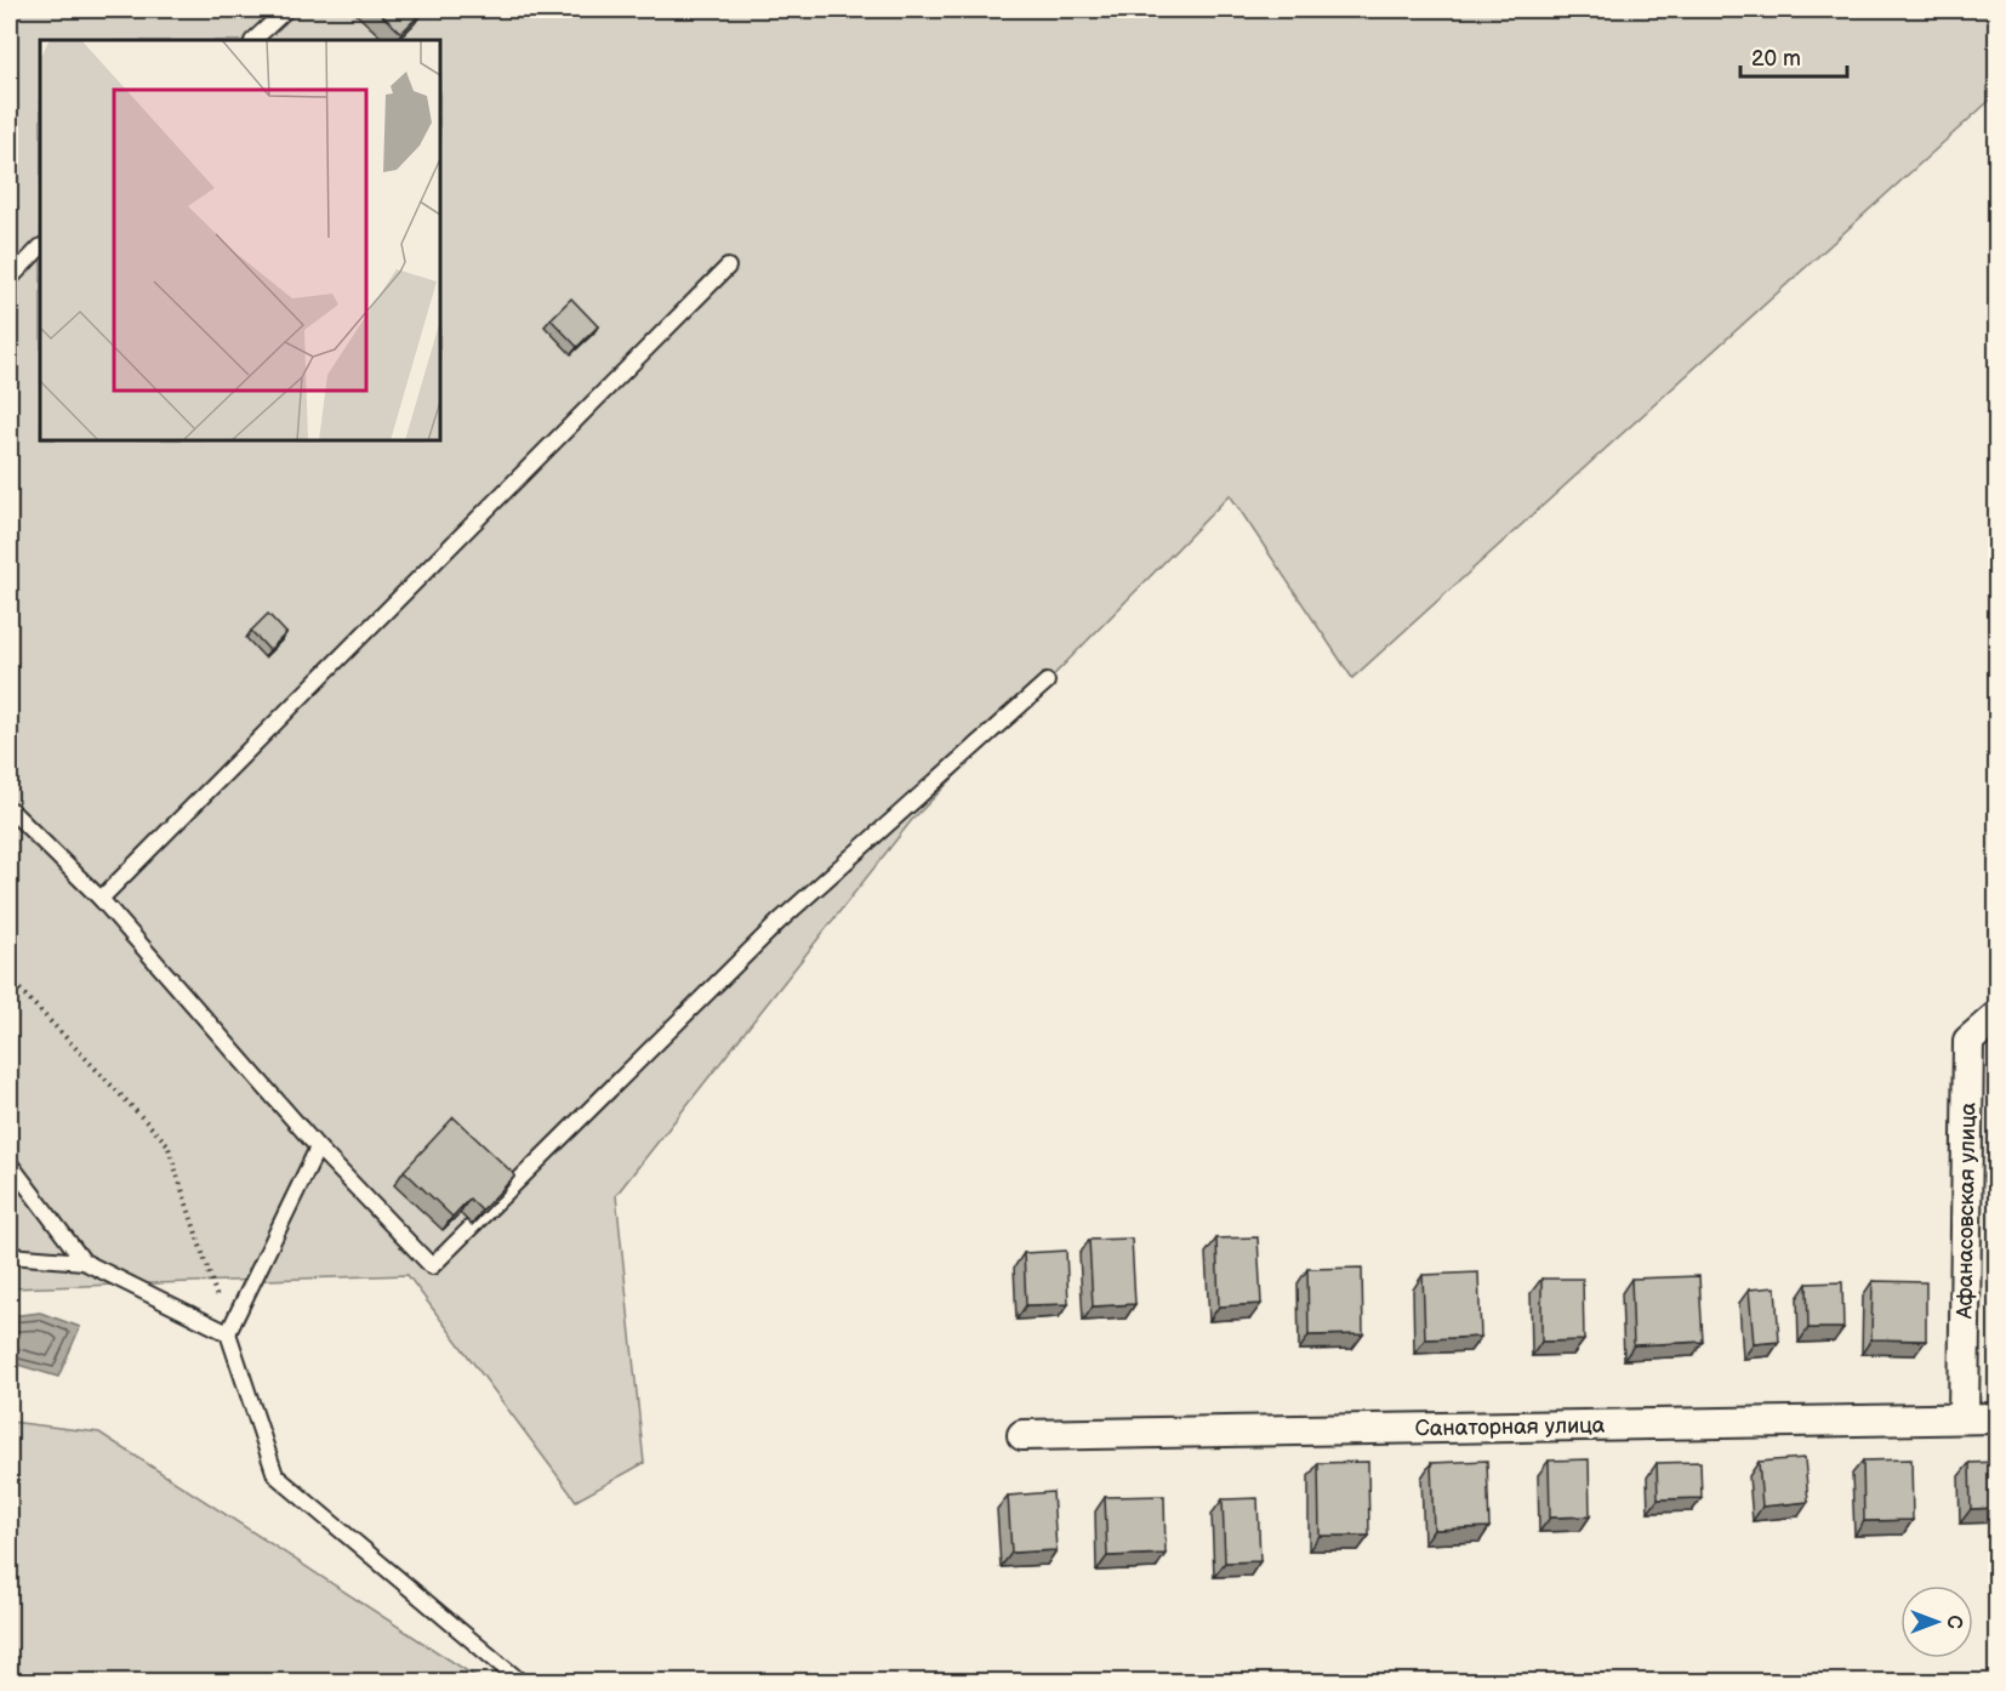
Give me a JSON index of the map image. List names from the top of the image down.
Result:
{
  "streets": {
    "street": ["Афанасовская улица", "Санаторная улица"]
  },
  "crossings": [
    ["Афанасовская улица", "Санаторная улица"]
  ],
  "scale_bar": "20 m",
  "north": "right"
}
